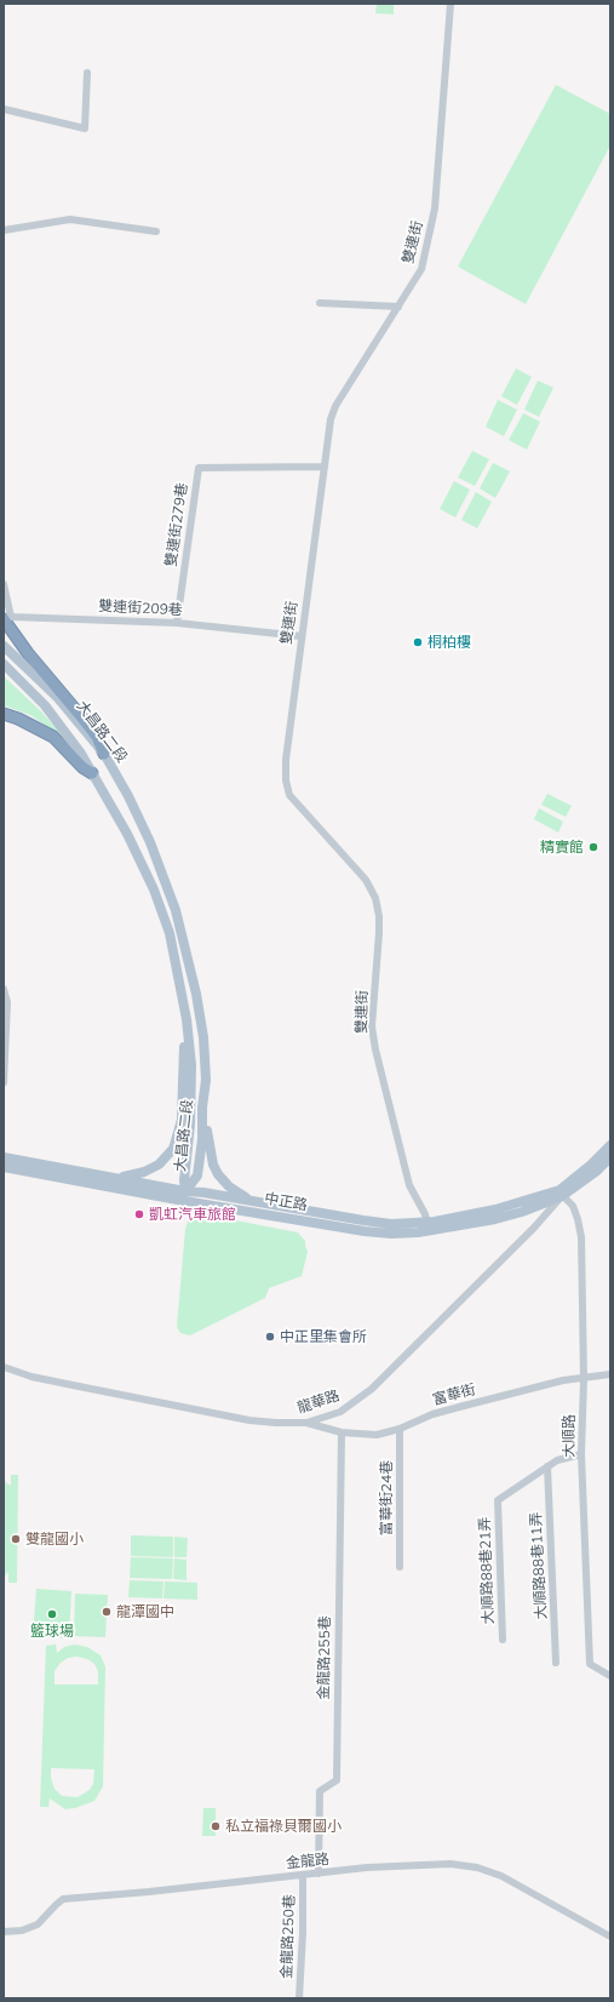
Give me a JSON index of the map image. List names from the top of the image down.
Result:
{
  "streets": {
    "main road": ["大昌路二段", "中正路"],
    "street": [
      "雙連街",
      "雙連街279巷",
      "雙連街209巷",
      "富華街",
      "龍華路",
      "大順路",
      "富華街24巷",
      "大順路88巷11弄",
      "大順路88巷21弄",
      "金龍路255巷",
      "金龍路",
      "金龍路250巷"
    ]
  },
  "crossings": [
    ["雙連街", "雙連街279巷"],
    ["雙連街", "雙連街209巷"],
    ["雙連街", "中正路"],
    ["雙連街279巷", "雙連街209巷"],
    ["大昌路二段", "中正路"],
    ["中正路", "龍華路"],
    ["中正路", "大順路"],
    ["富華街", "龍華路"],
    ["富華街", "大順路"],
    ["富華街", "富華街24巷"],
    ["富華街", "金龍路255巷"],
    ["龍華路", "大順路"],
    ["大順路88巷11弄", "大順路88巷21弄"],
    ["金龍路255巷", "金龍路"],
    ["金龍路", "金龍路250巷"]
  ],
  "places": [
    "桐柏樓",
    "精實館",
    "凱虹汽車旅館",
    "中正里集會所",
    "雙龍國小",
    "龍潭國中",
    "籃球場",
    "私立福祿貝爾國小"
  ]
}
